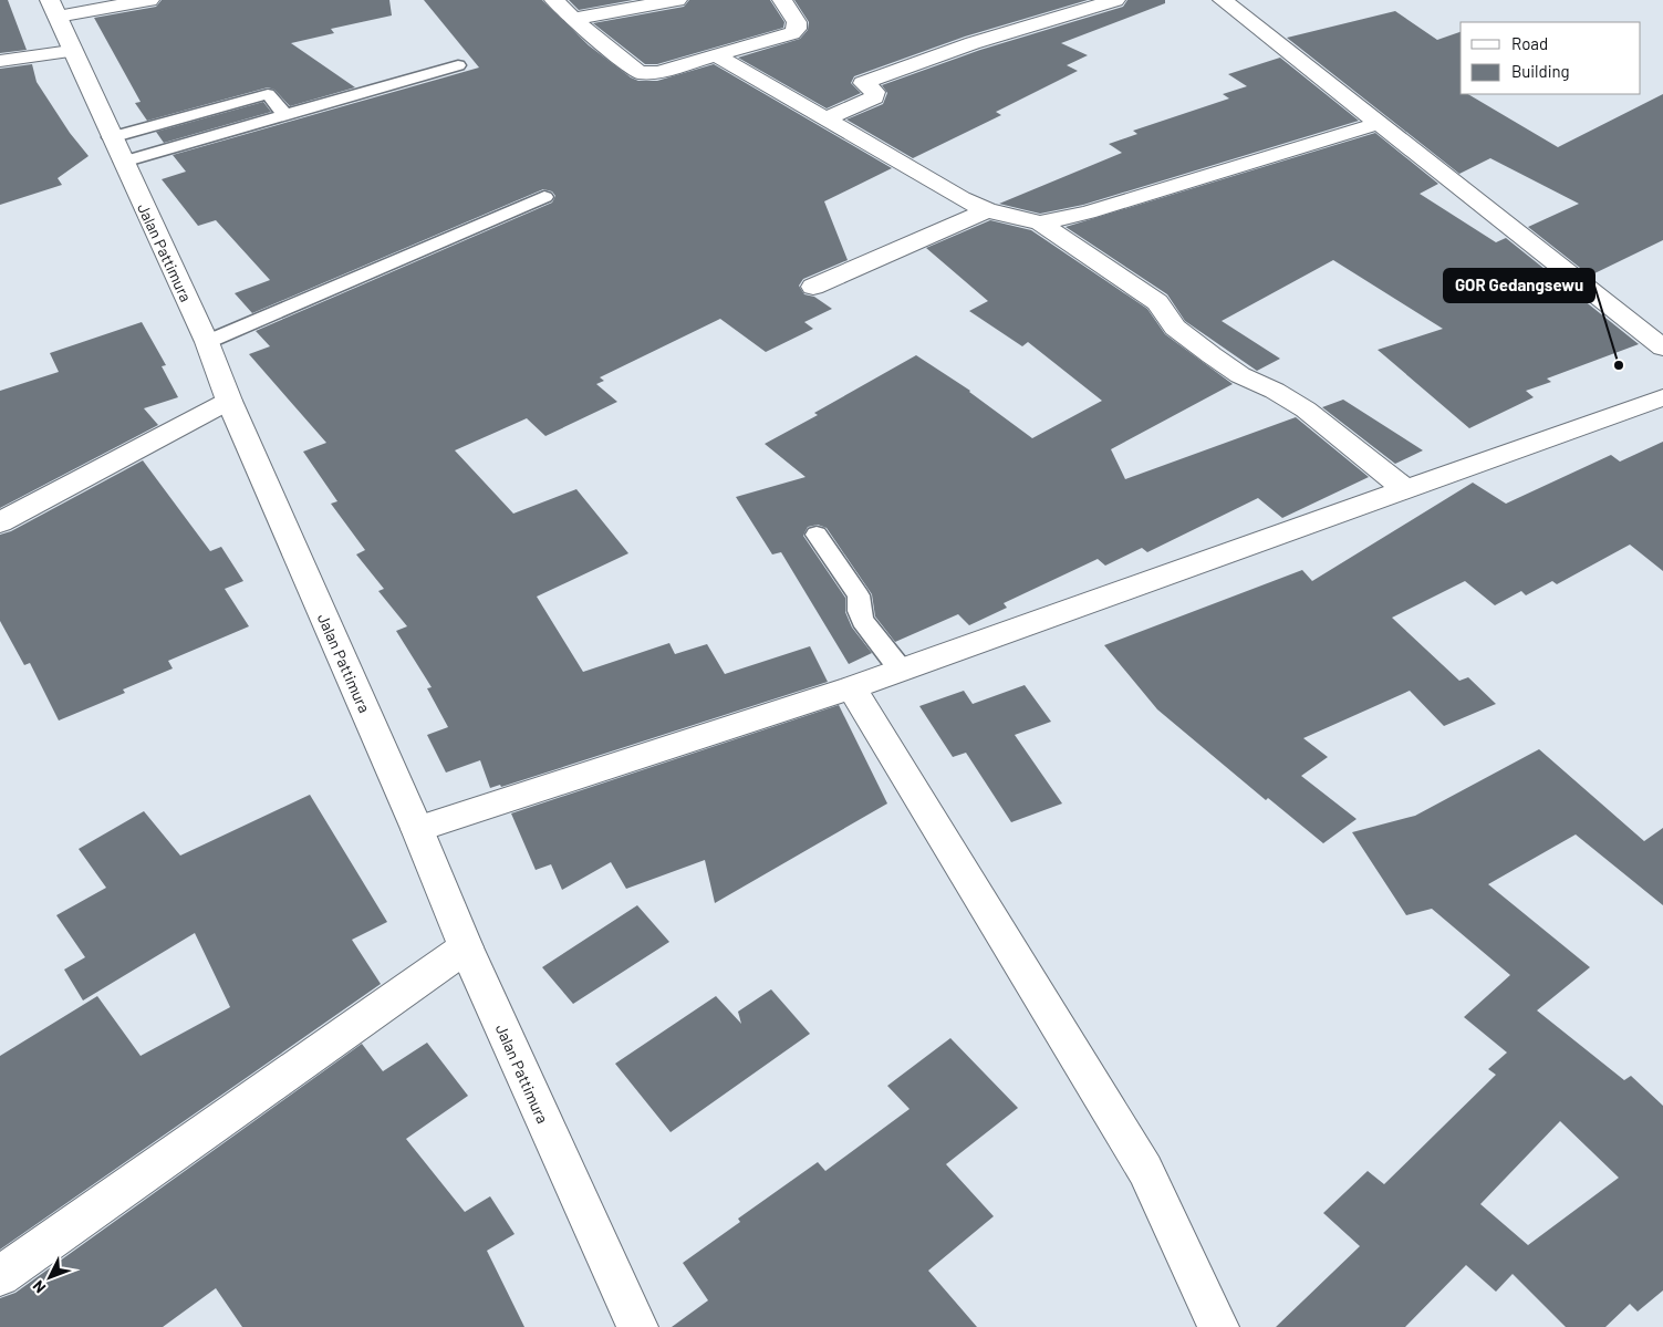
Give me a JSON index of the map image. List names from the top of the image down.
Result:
{
  "streets": {
    "main road": ["Jalan Pattimura"]
  },
  "places": ["GOR Gedangsewu"],
  "legend": ["Road", "Building"],
  "north": "bottom left"
}
